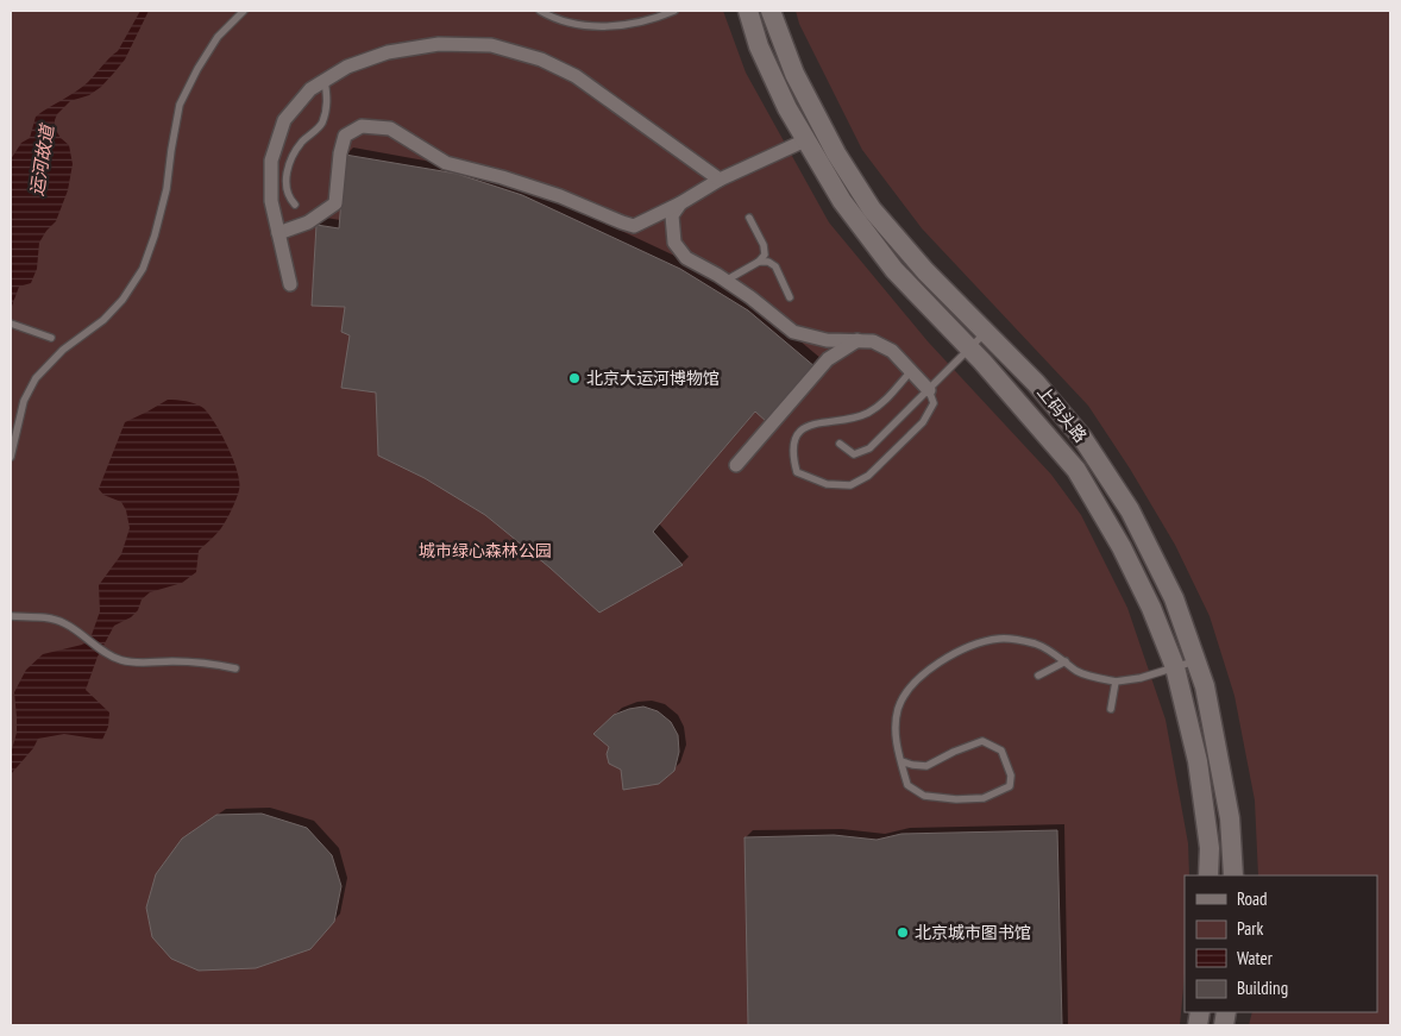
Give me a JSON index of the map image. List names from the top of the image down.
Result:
{
  "streets": {
    "main road": ["上码头路"]
  },
  "water": ["运河故道"],
  "parks": ["城市绿心森林公园"],
  "places": ["北京大运河博物馆", "北京城市图书馆"],
  "legend": [
    "Road",
    "Park",
    "Water",
    "Building"
  ]
}
